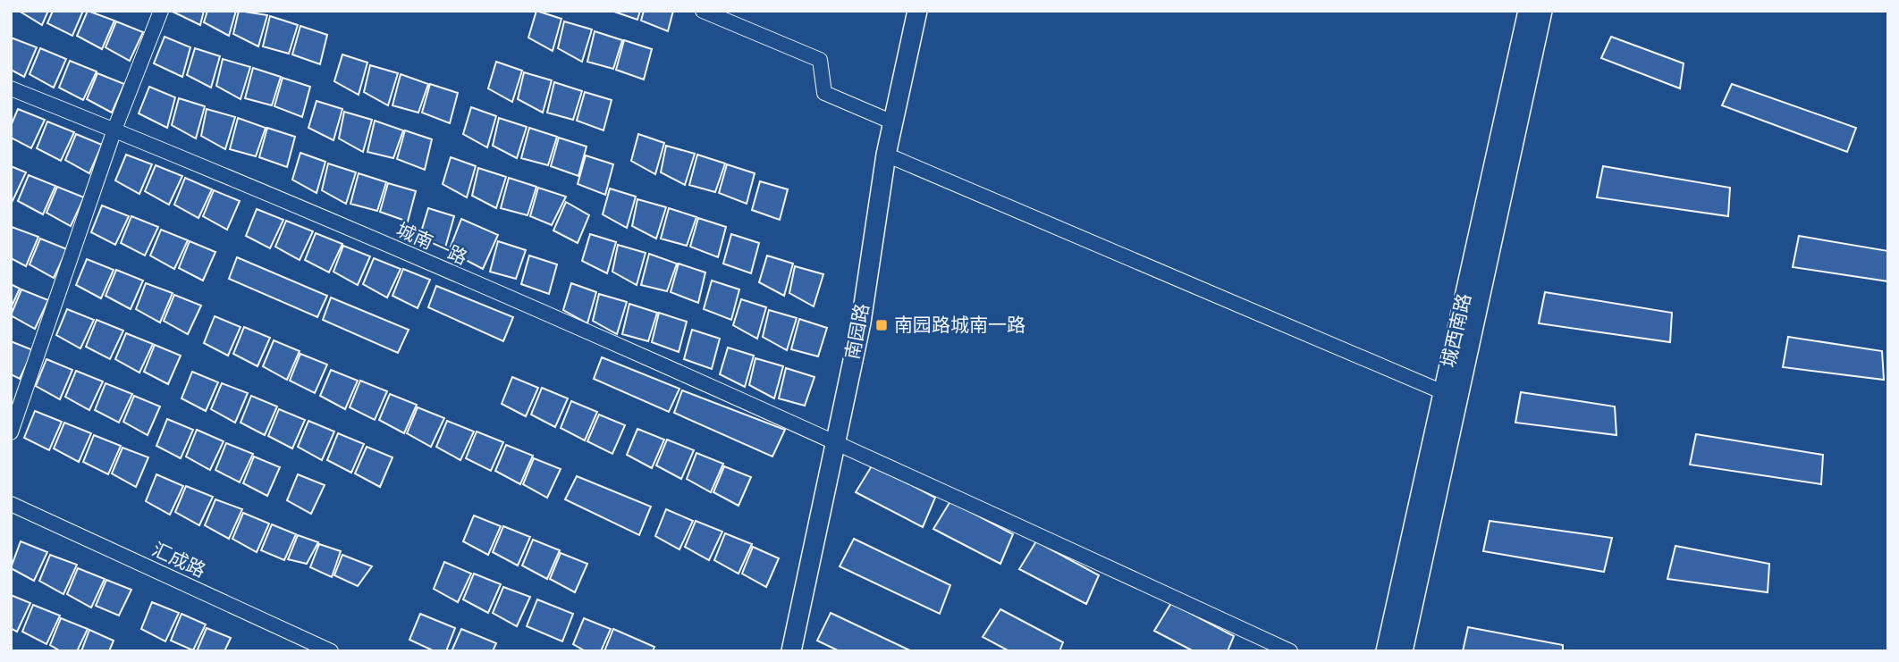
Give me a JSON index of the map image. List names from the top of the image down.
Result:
{
  "streets": {
    "main road": ["城西南路", "南园路"],
    "street": ["城南一路", "汇成路"]
  },
  "crossings": [
    ["城南一路", "南园路"]
  ],
  "places": {
    "transit": ["南园路城南一路"]
  }
}
